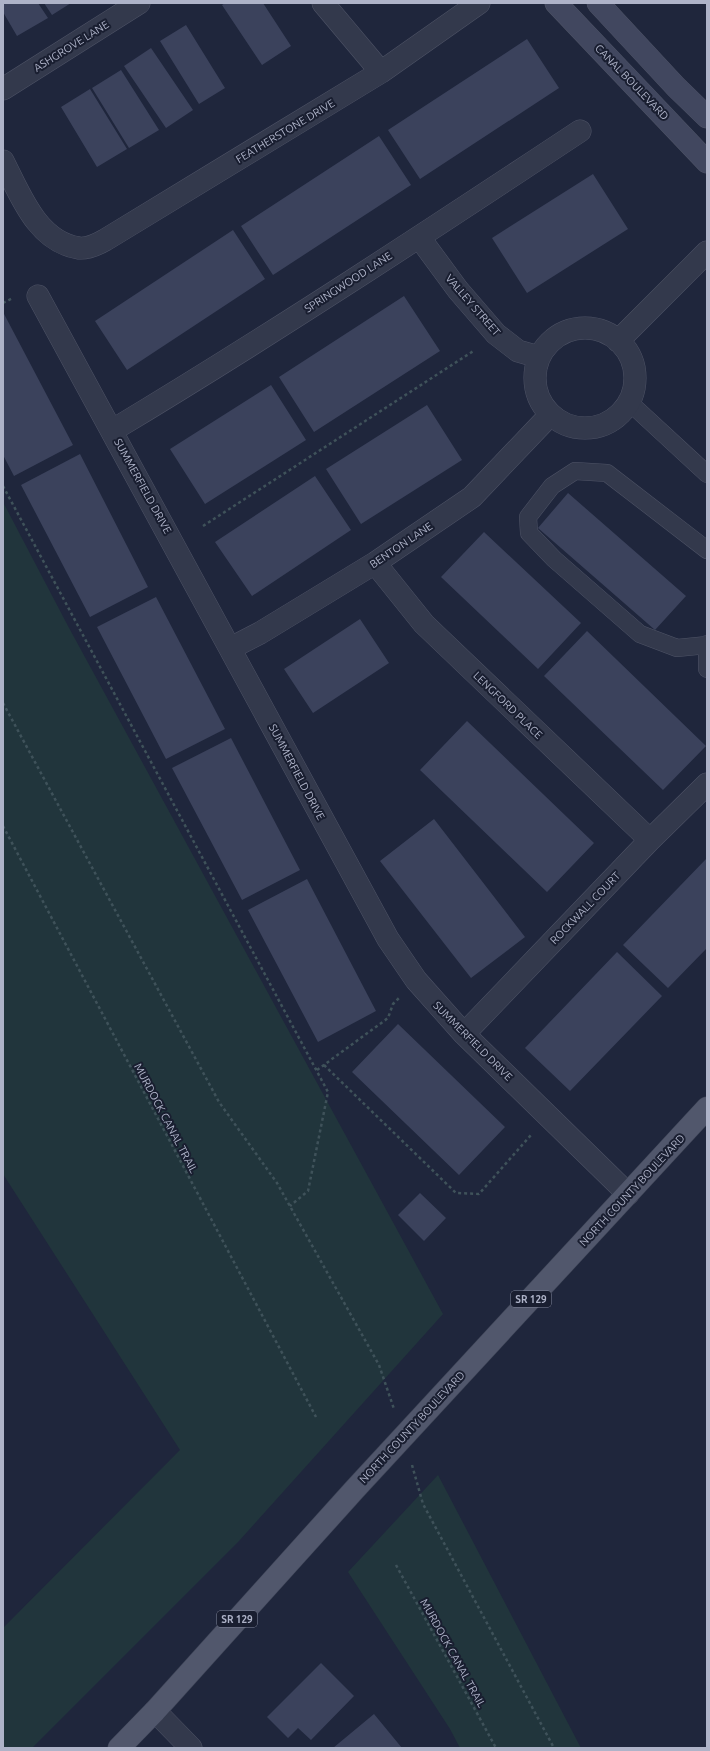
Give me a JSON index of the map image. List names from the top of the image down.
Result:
{
  "streets": {
    "main road": ["CANAL BOULEVARD", "NORTH COUNTY BOULEVARD", "SR 129"],
    "street": [
      "ASHGROVE LANE",
      "FEATHERSTONE DRIVE",
      "SPRINGWOOD LANE",
      "VALLEY STREET",
      "SUMMERFIELD DRIVE",
      "BENTON LANE",
      "LENGFORD PLACE",
      "ROCKWALL COURT"
    ],
    "path": ["MURDOCK CANAL TRAIL"]
  },
  "crossings": [
    ["SPRINGWOOD LANE", "VALLEY STREET"],
    ["SPRINGWOOD LANE", "SUMMERFIELD DRIVE"],
    ["VALLEY STREET", "BENTON LANE"],
    ["SUMMERFIELD DRIVE", "BENTON LANE"],
    ["SUMMERFIELD DRIVE", "ROCKWALL COURT"],
    ["SUMMERFIELD DRIVE", "NORTH COUNTY BOULEVARD"],
    ["BENTON LANE", "LENGFORD PLACE"],
    ["LENGFORD PLACE", "ROCKWALL COURT"]
  ]
}
